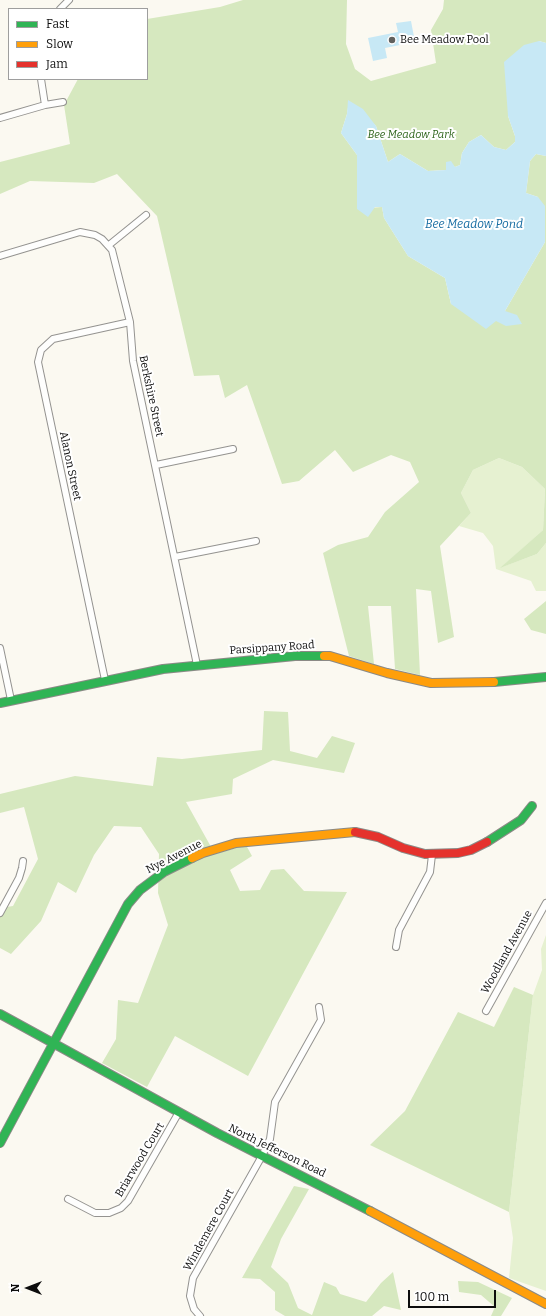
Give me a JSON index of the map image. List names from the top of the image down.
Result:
{
  "streets": {
    "street": [
      "Berkshire Street",
      "Alanon Street",
      "Parsippany Road",
      "Nye Avenue",
      "Woodland Avenue",
      "North Jefferson Road",
      "Briarwood Court",
      "Windemere Court"
    ]
  },
  "crossings": [
    ["Berkshire Street", "Alanon Street"],
    ["Berkshire Street", "Parsippany Road"],
    ["Alanon Street", "Parsippany Road"],
    ["Nye Avenue", "North Jefferson Road"],
    ["North Jefferson Road", "Briarwood Court"],
    ["North Jefferson Road", "Windemere Court"]
  ],
  "water": ["Bee Meadow Pond"],
  "parks": ["Bee Meadow Park"],
  "places": ["Bee Meadow Pool"],
  "legend": ["Fast", "Slow", "Jam"],
  "scale_bar": "100 m",
  "north": "left"
}
